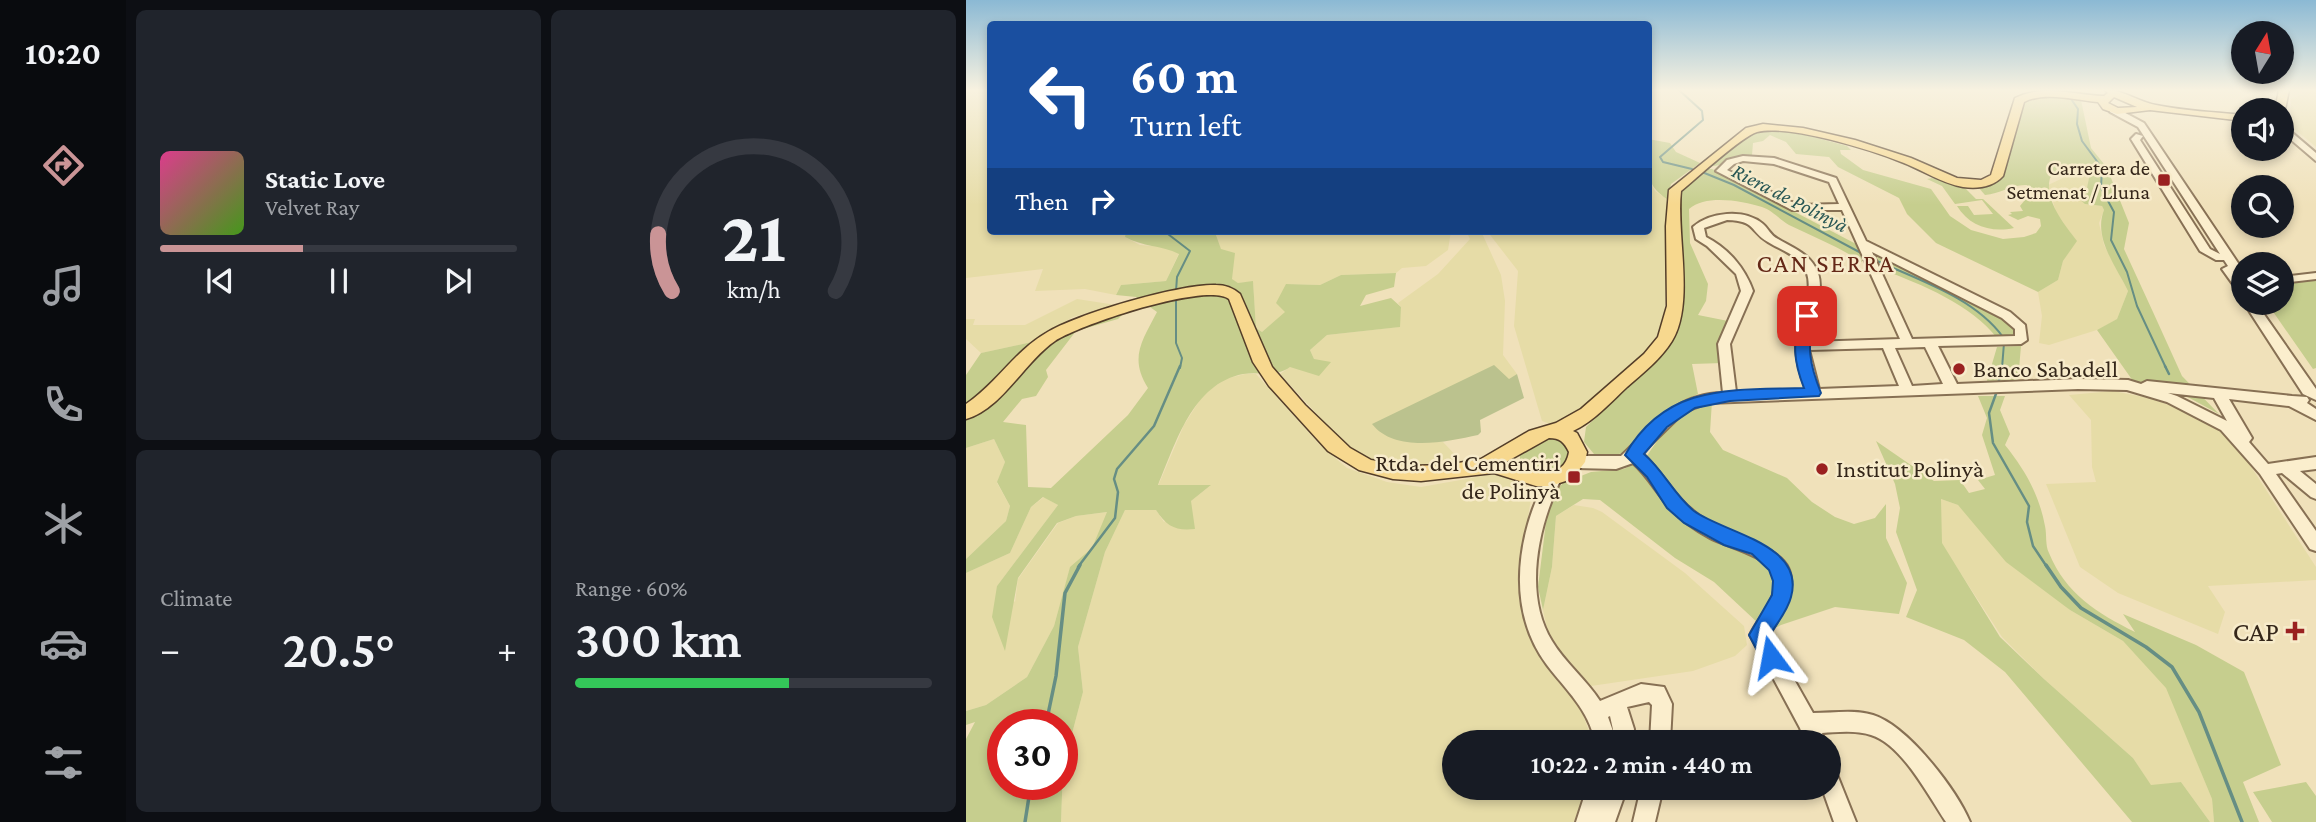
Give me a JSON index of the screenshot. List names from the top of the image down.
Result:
{
  "districts": ["CAN SERRA"],
  "water": ["Riera de Polinyà"],
  "places": {
    "transit": ["Carretera de Setmenat / Lluna", "Rtda. del Cementiri de Polinyà"],
    "other": ["Banco Sabadell", "Institut Polinyà"],
    "health": ["CAP"]
  },
  "north": "top",
  "page": {
    "tabs": "10:20",
    "turn": ["60 m", "Turn left"],
    "song": ["Static Love", "Velvet Ray"],
    "then": "Then",
    "tile": [
      "Climate",
      ["Range · 60%", "300 km"]
    ],
    "heat": ["−", "20.5°", "+"],
    "limit": "30",
    "trip": "10:22 · 2 min · 440 m",
    "gauge": ["21", "km/h"]
  }
}
